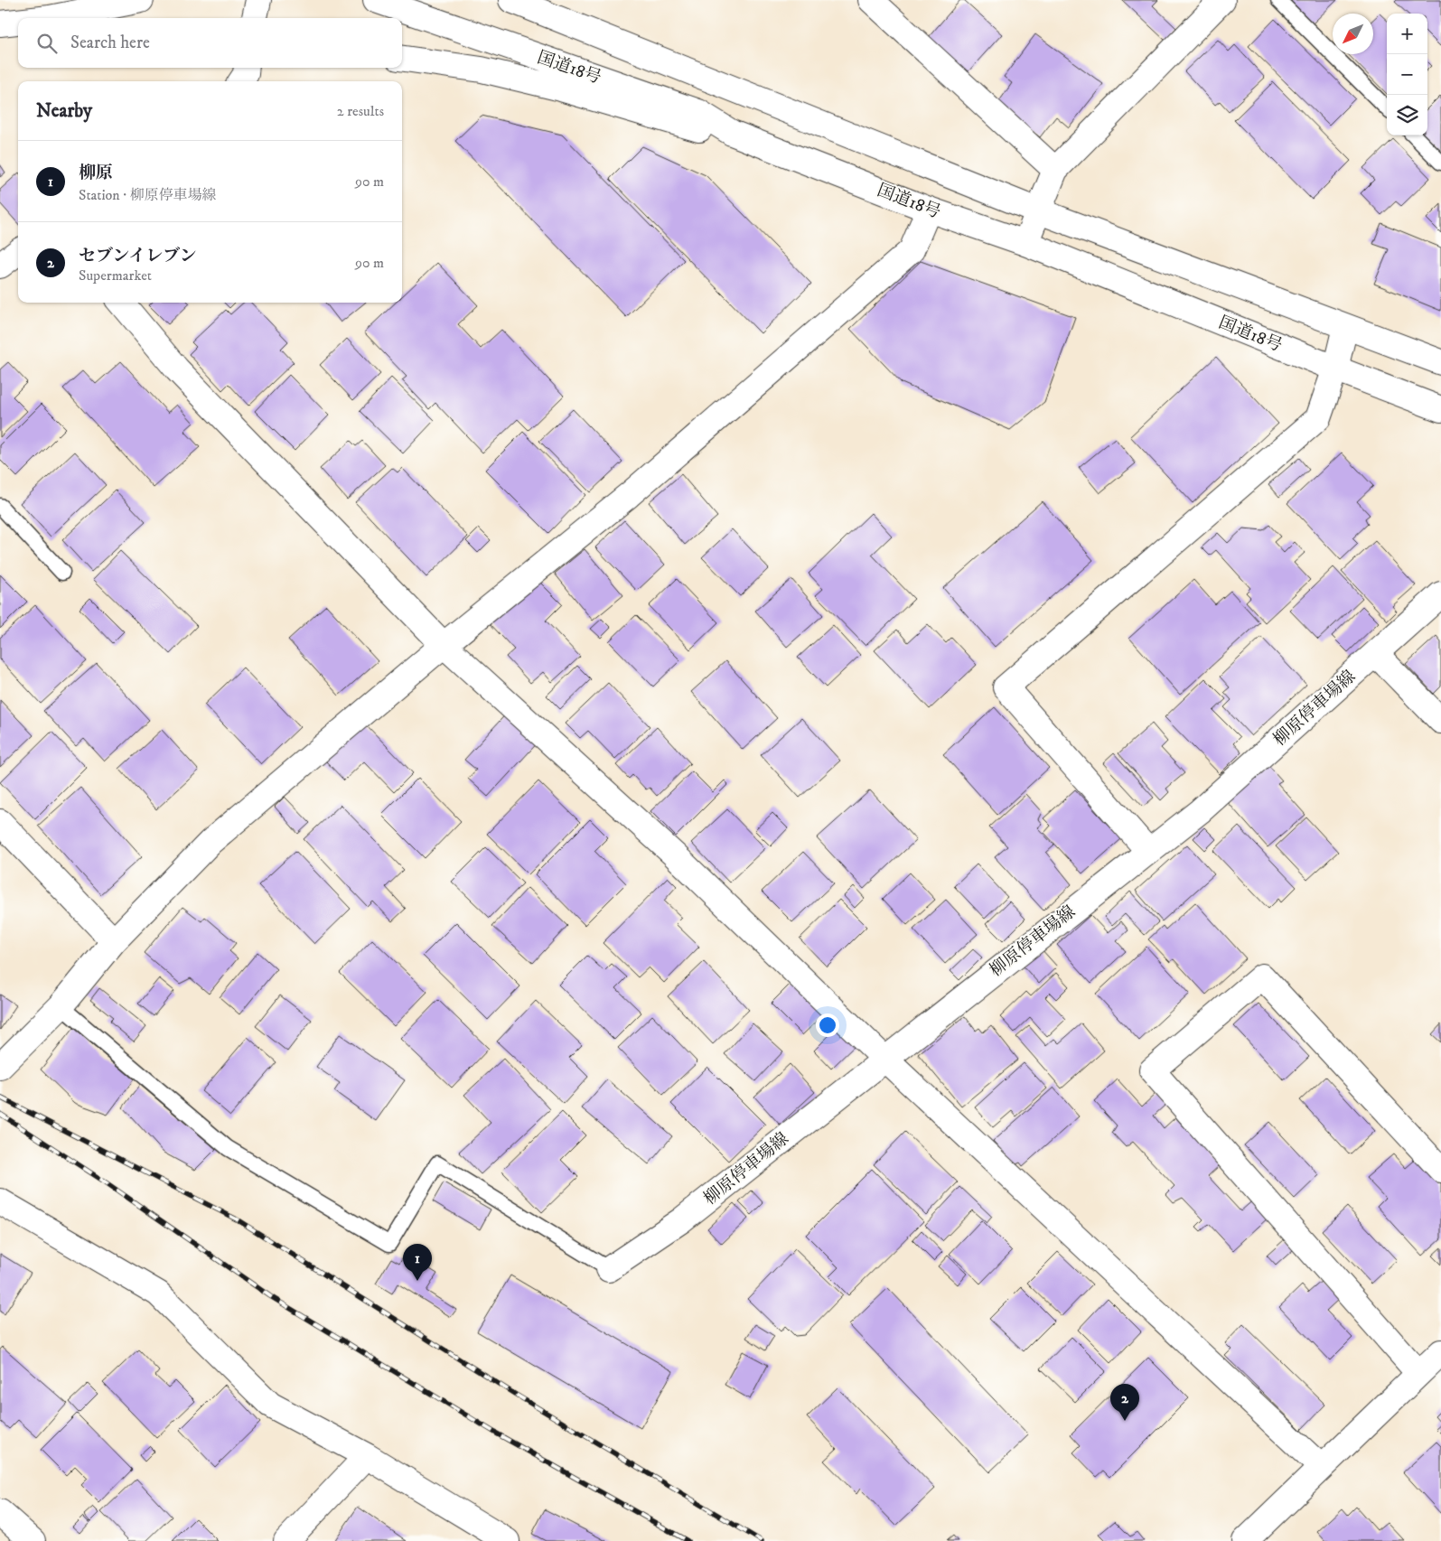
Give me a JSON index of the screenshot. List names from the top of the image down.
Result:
{
  "streets": {
    "main road": ["国道18号", "柳原停車場線"]
  },
  "north": "bottom left",
  "page": {
    "map_buttons": ["+", "−"],
    "search": "Search here",
    "heading": ["Nearby", "2 results"],
    "list": [
      {
        "mark": "1",
        "name": "柳原",
        "note": "Station · 柳原停車場線",
        "value": "90 m"
      },
      {
        "mark": "2",
        "name": "セブンイレブン",
        "note": "Supermarket",
        "value": "90 m"
      }
    ],
    "pins": ["1", "2"]
  }
}
